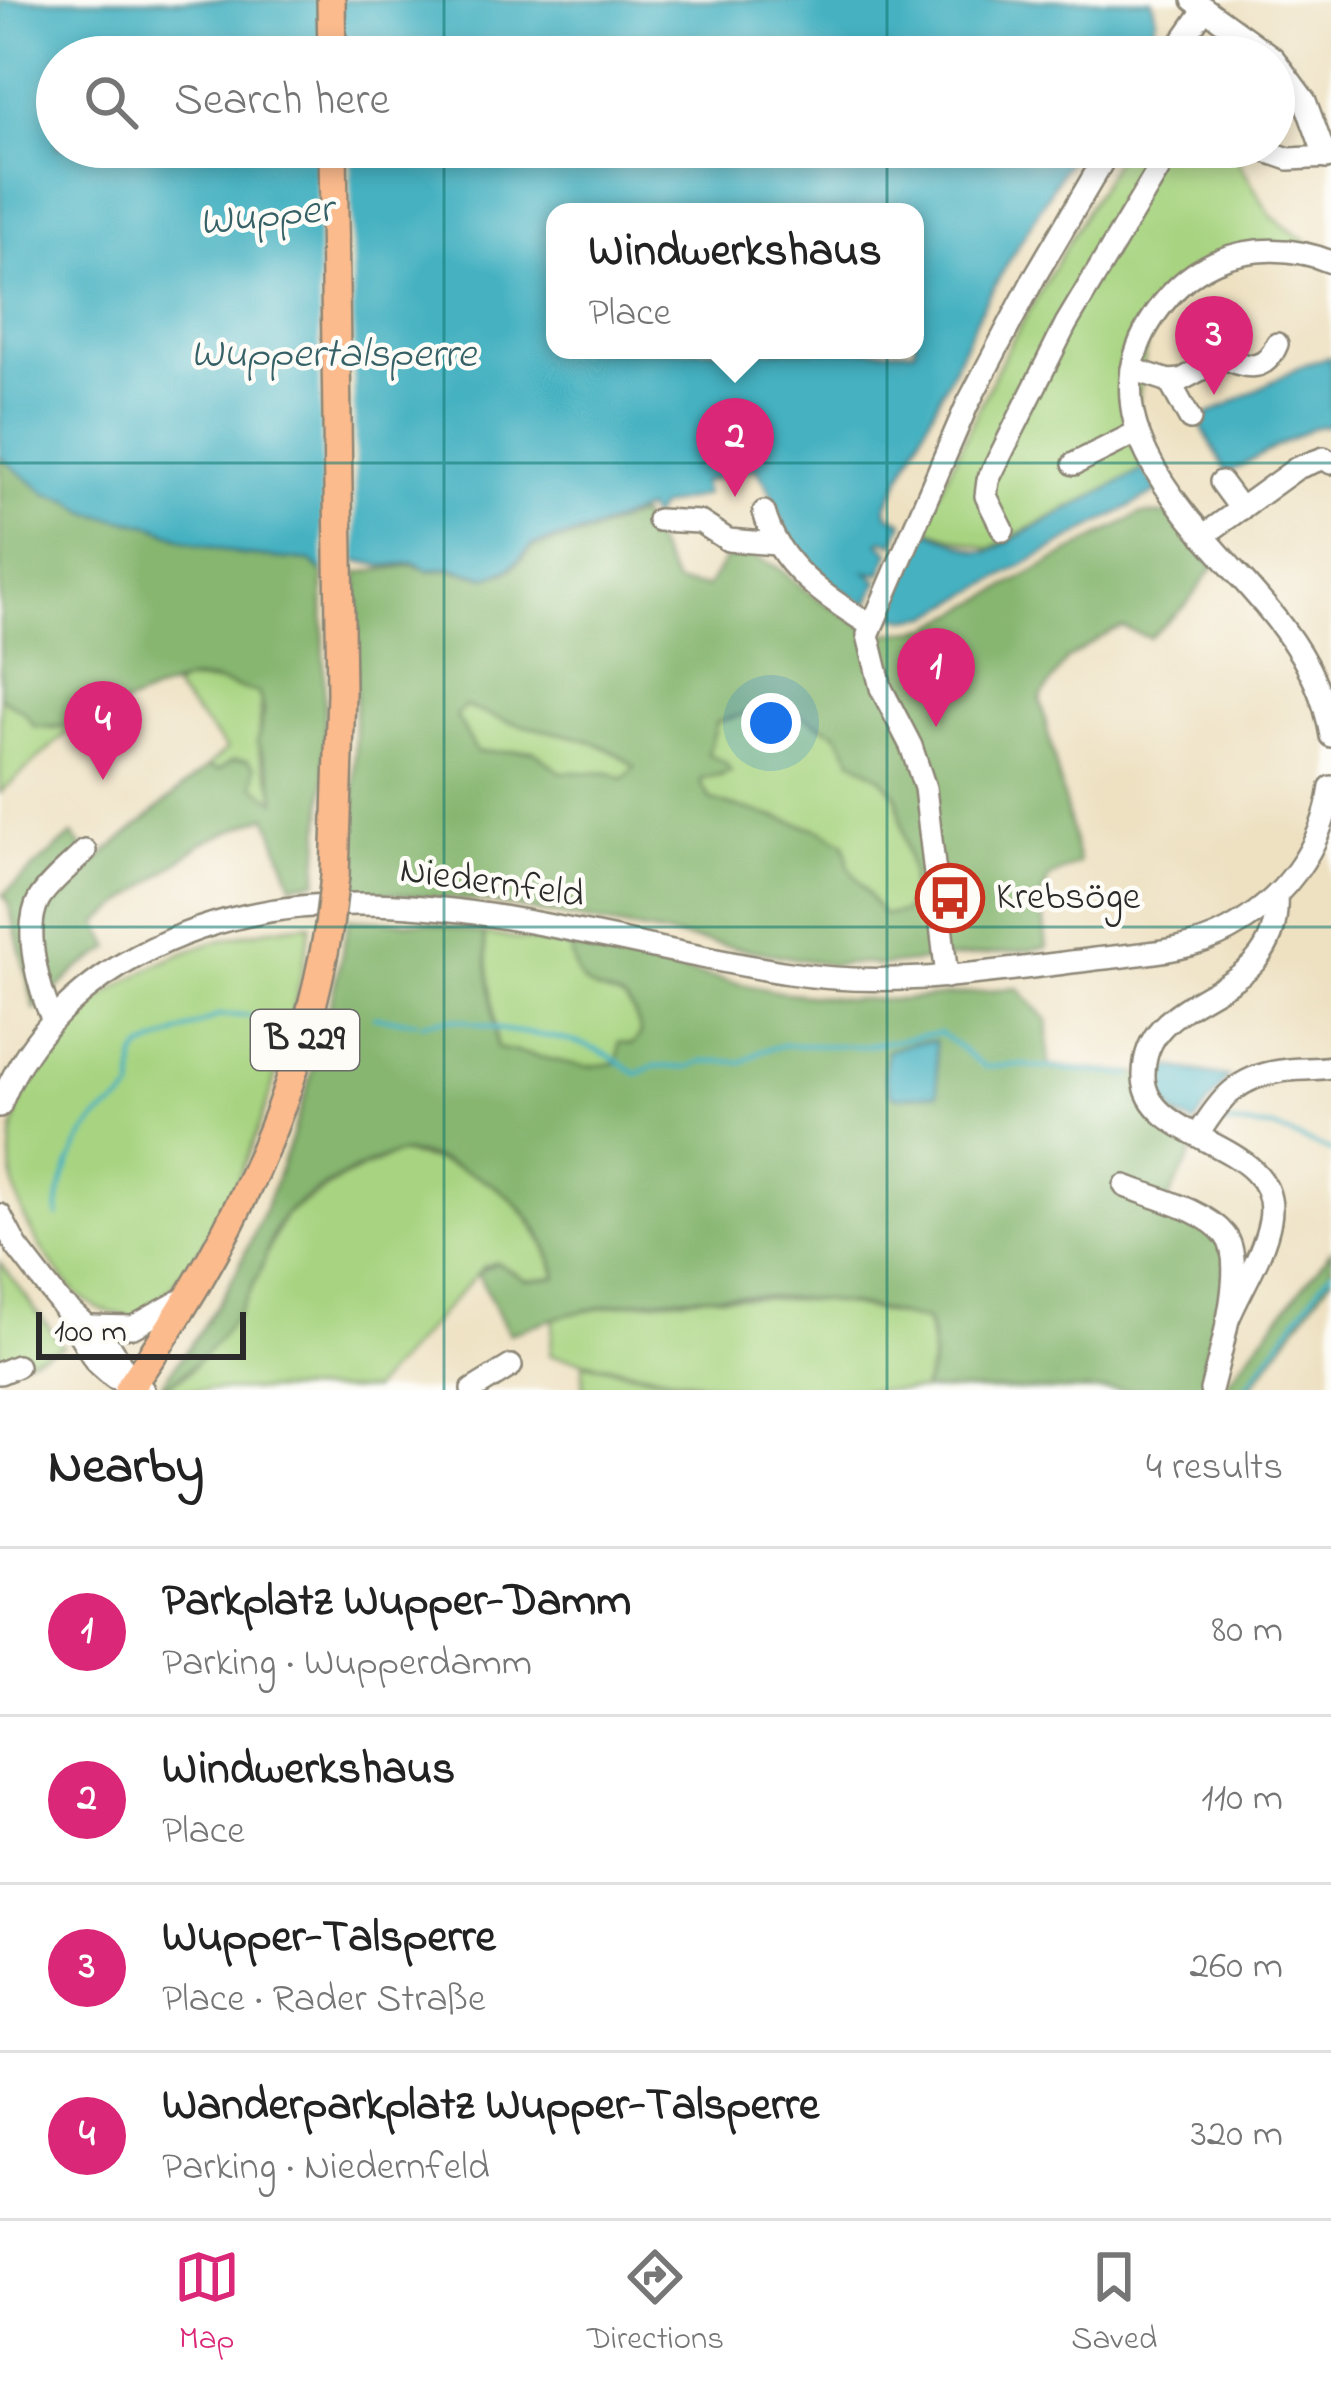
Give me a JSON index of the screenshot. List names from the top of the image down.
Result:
{
  "streets": {
    "main road": ["B 229"],
    "street": ["Niedernfeld"]
  },
  "water": ["Wupper", "Wuppertalsperre"],
  "places": {
    "bus stop": ["Krebsöge"]
  },
  "scale_bar": "100 m",
  "page": {
    "search": "Search here",
    "popup": ["Windwerkshaus", "Place"],
    "pins": [
      "3",
      "2",
      "1",
      "4"
    ],
    "scale": "100 m",
    "heading": ["Nearby", "4 results"],
    "list": [
      {
        "mark": "1",
        "name": "Parkplatz Wupper-Damm",
        "note": "Parking · Wupperdamm",
        "value": "80 m"
      },
      {
        "mark": "2",
        "name": "Windwerkshaus",
        "note": "Place",
        "value": "110 m"
      },
      {
        "mark": "3",
        "name": "Wupper-Talsperre",
        "note": "Place · Rader Straße",
        "value": "260 m"
      },
      {
        "mark": "4",
        "name": "Wanderparkplatz Wupper-Talsperre",
        "note": "Parking · Niedernfeld",
        "value": "320 m"
      }
    ],
    "nav": ["Map", "Directions", "Saved"]
  }
}
